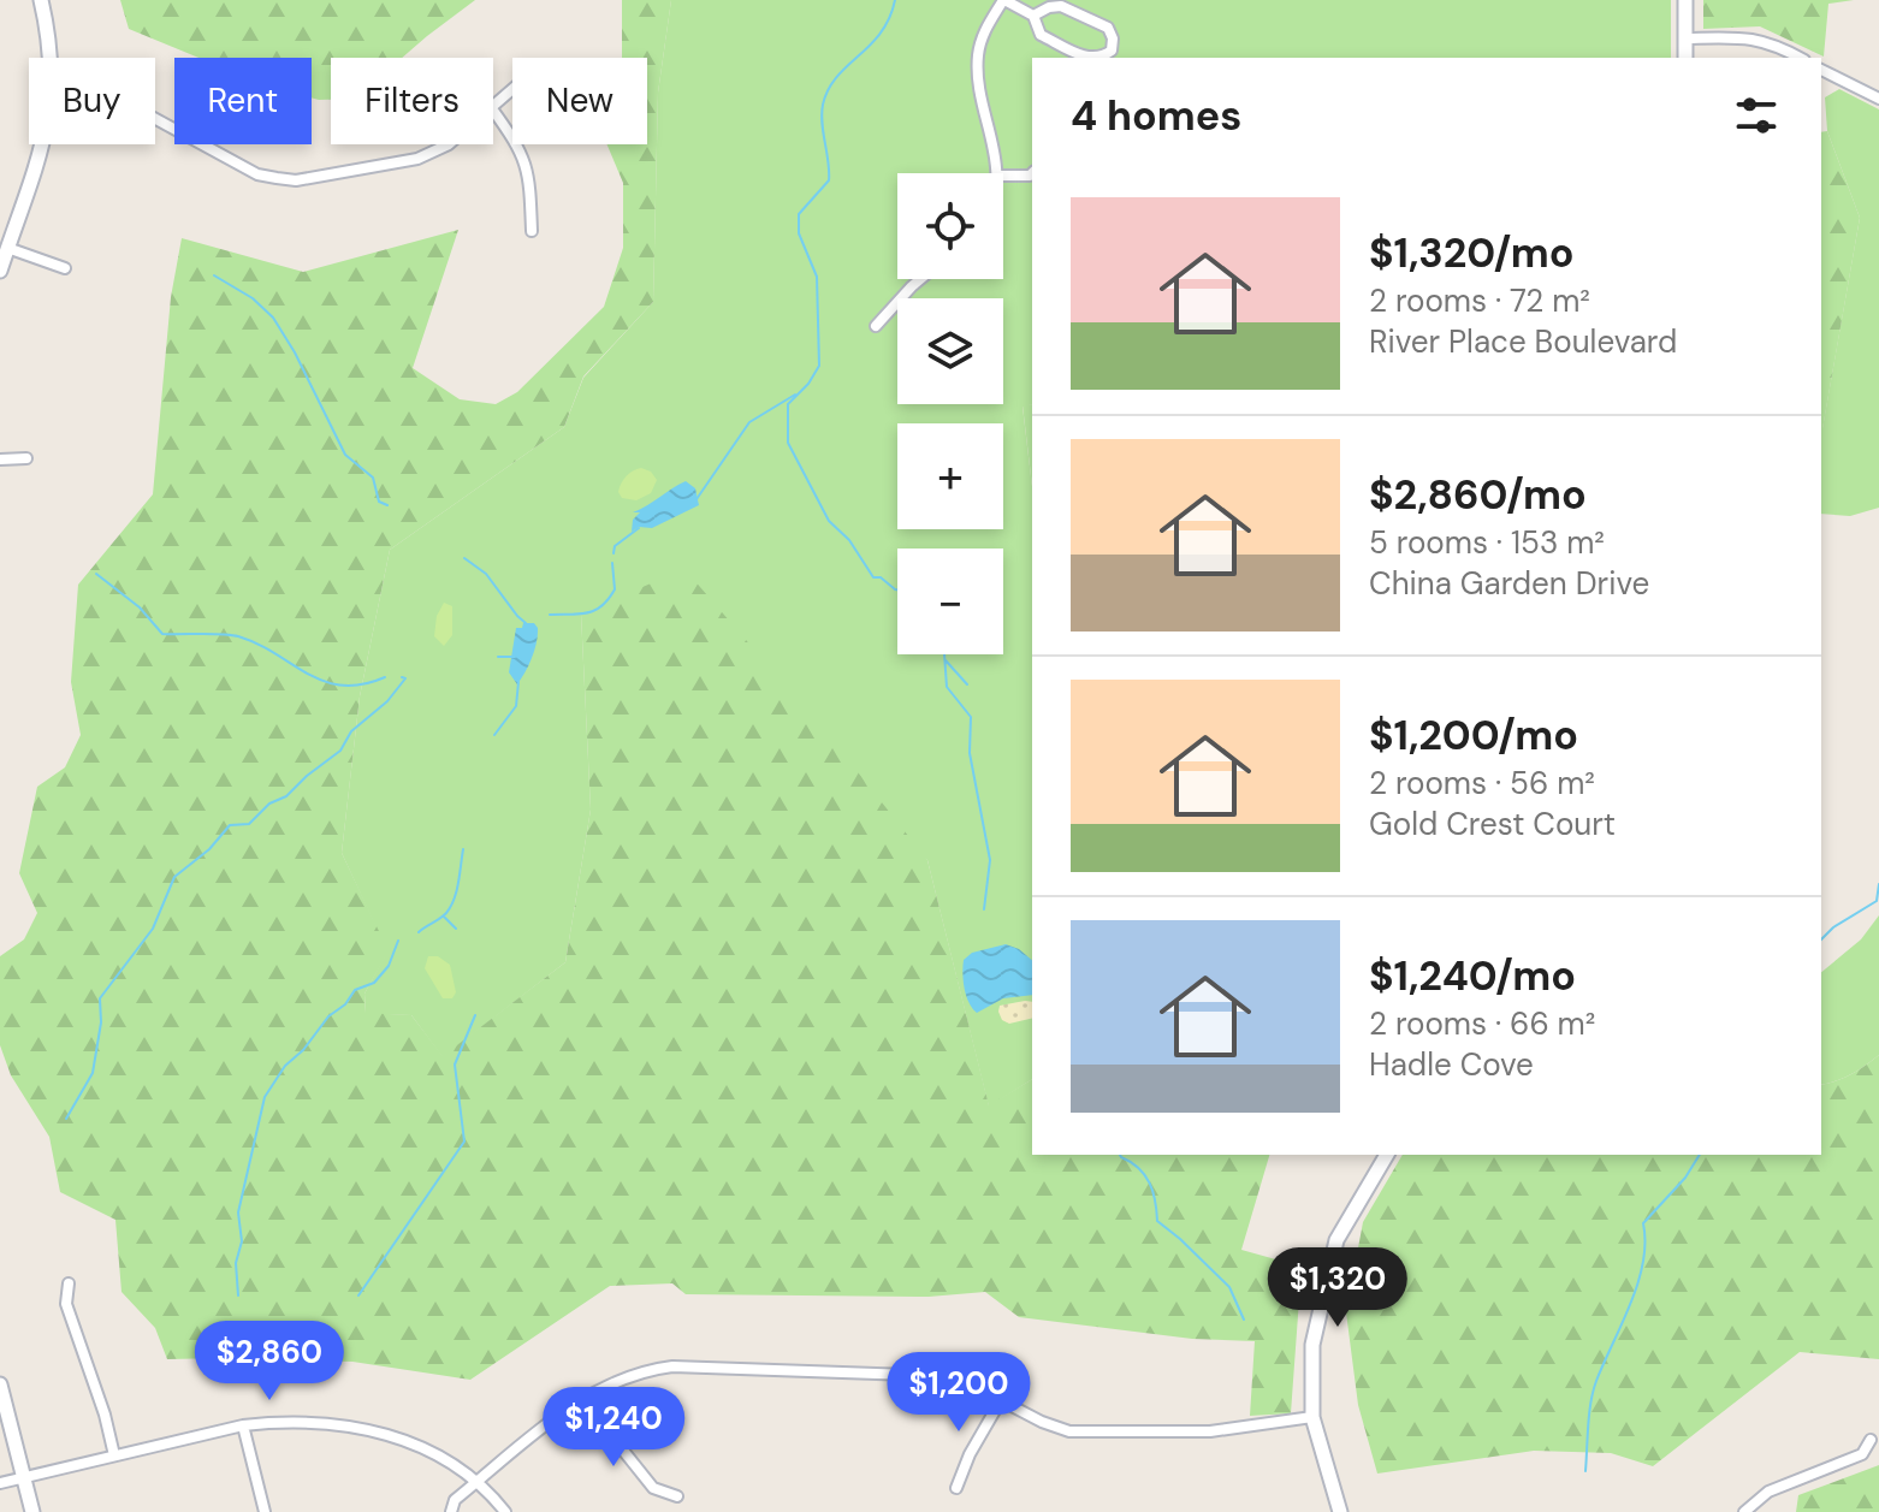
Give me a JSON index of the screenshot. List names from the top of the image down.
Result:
{
  "page": {
    "chip": [
      "Buy",
      "Rent",
      "Filters",
      "New"
    ],
    "heading": "4 homes",
    "map_buttons": ["+", "−"],
    "list": [
      {
        "name": "$1,320/mo",
        "note": "2 rooms · 72 m² · River Place Boulevard"
      },
      {
        "name": "$2,860/mo",
        "note": "5 rooms · 153 m² · China Garden Drive"
      },
      {
        "name": "$1,200/mo",
        "note": "2 rooms · 56 m² · Gold Crest Court"
      },
      {
        "name": "$1,240/mo",
        "note": "2 rooms · 66 m² · Hadle Cove"
      }
    ],
    "price": [
      "$1,320",
      "$2,860",
      "$1,200",
      "$1,240"
    ]
  }
}
